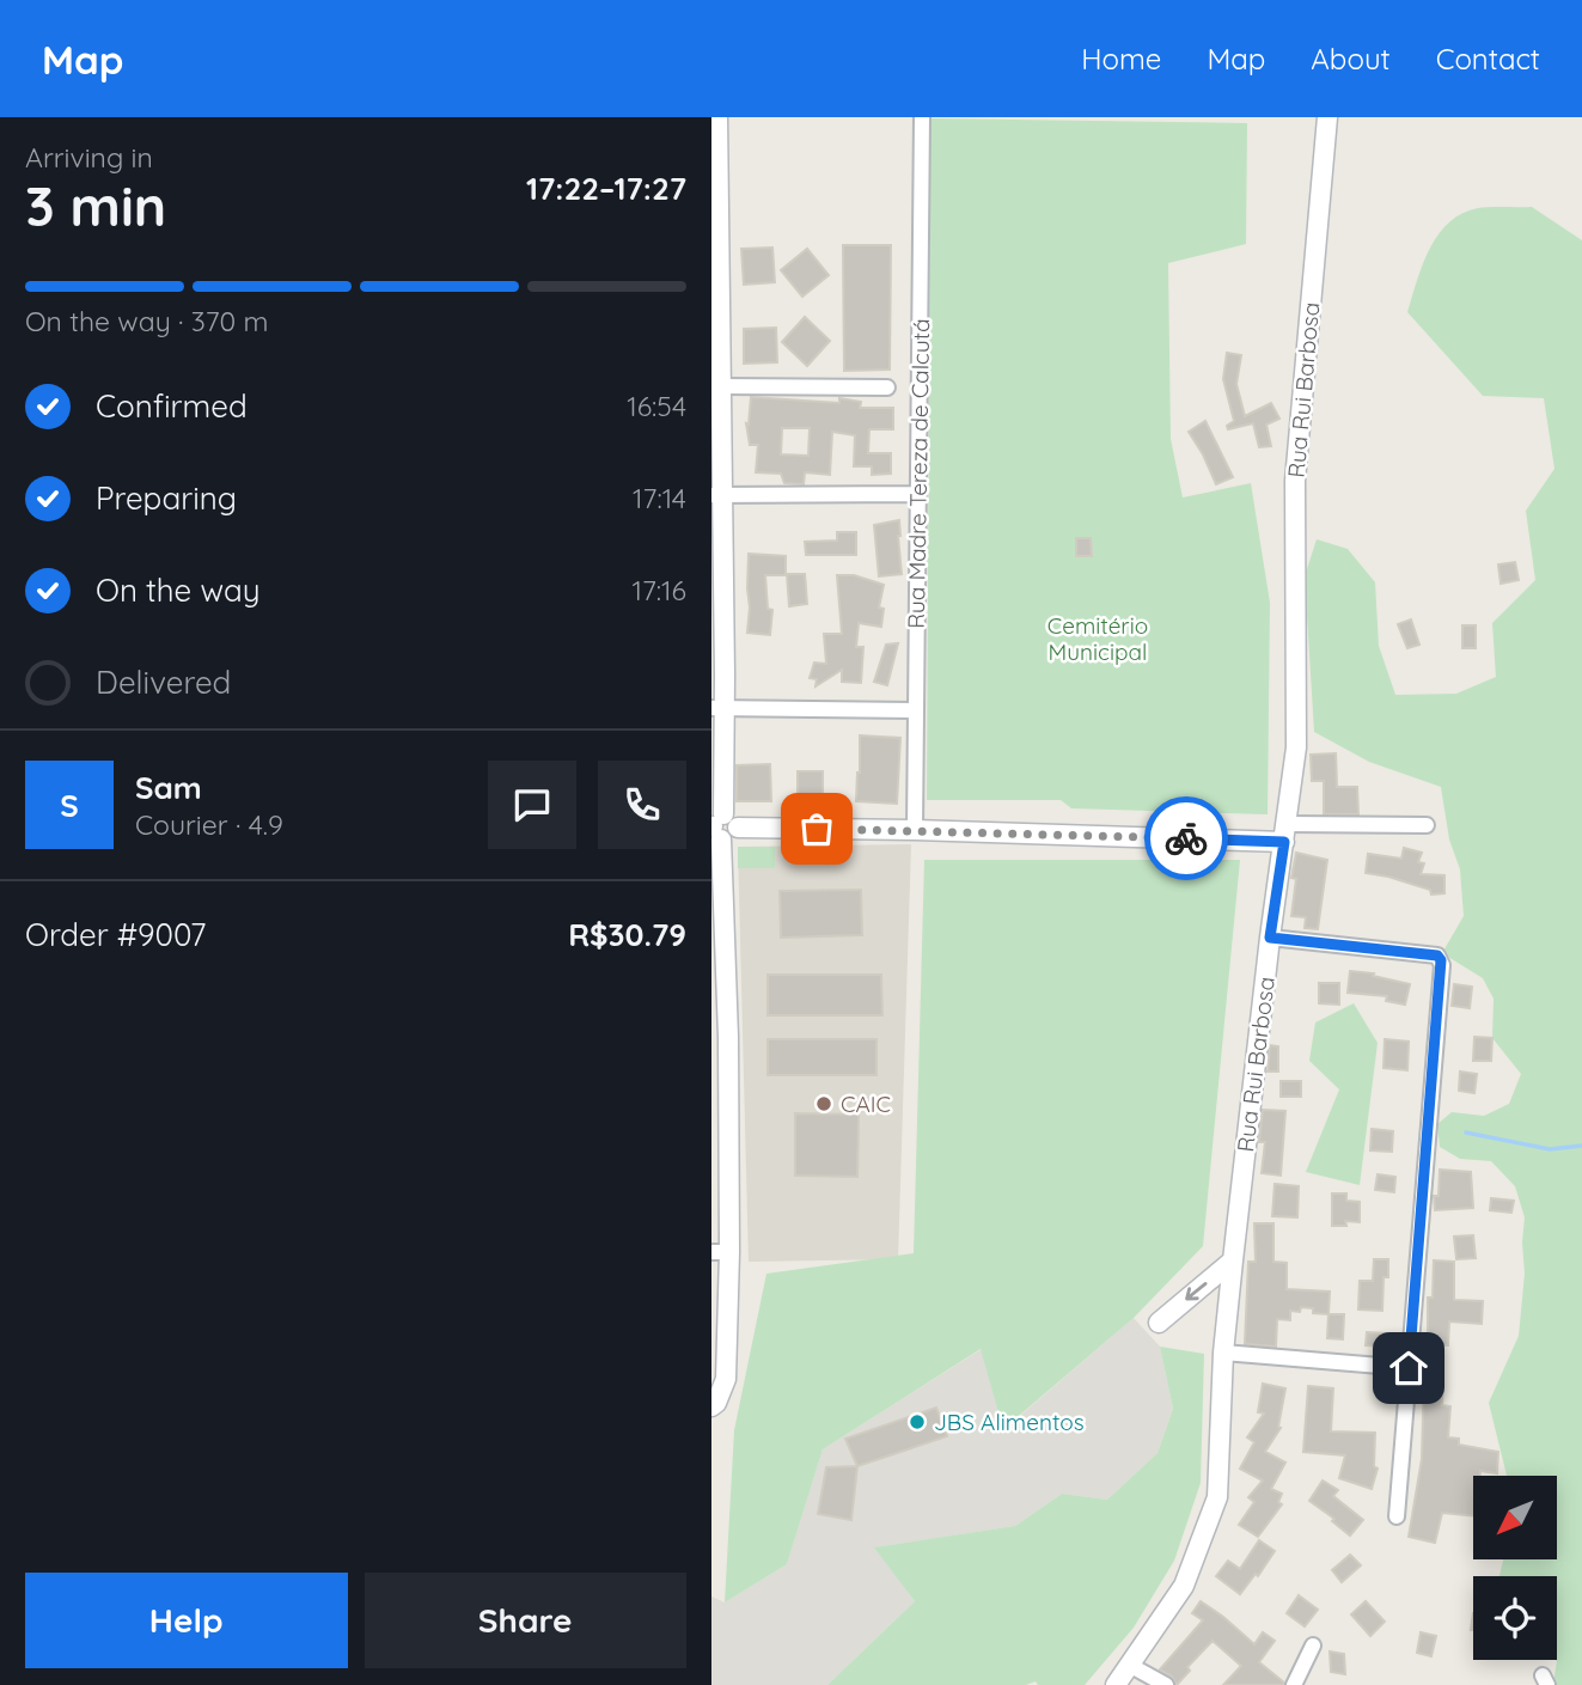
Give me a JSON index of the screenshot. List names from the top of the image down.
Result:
{
  "streets": {
    "street": ["Rua Rui Barbosa", "Rua Madre Tereza de Calcutá"]
  },
  "parks": ["Cemitério Municipal"],
  "places": ["CAIC", "JBS Alimentos"],
  "north": "bottom left",
  "page": {
    "header": "Map",
    "nav": [
      "Home",
      "Map",
      "About",
      "Contact"
    ],
    "heading": ["3 min", "Arriving in", "17:22–17:27"],
    "panel": [
      "Sam",
      "Courier · 4.9",
      "Order #9007",
      "R$30.79"
    ],
    "bar": "On the way · 370 m",
    "list": [
      ["Confirmed", "16:54"],
      ["Preparing", "17:14"],
      ["On the way", "17:16"],
      "Delivered"
    ],
    "round": "S",
    "buttons": ["Help", "Share"]
  }
}
